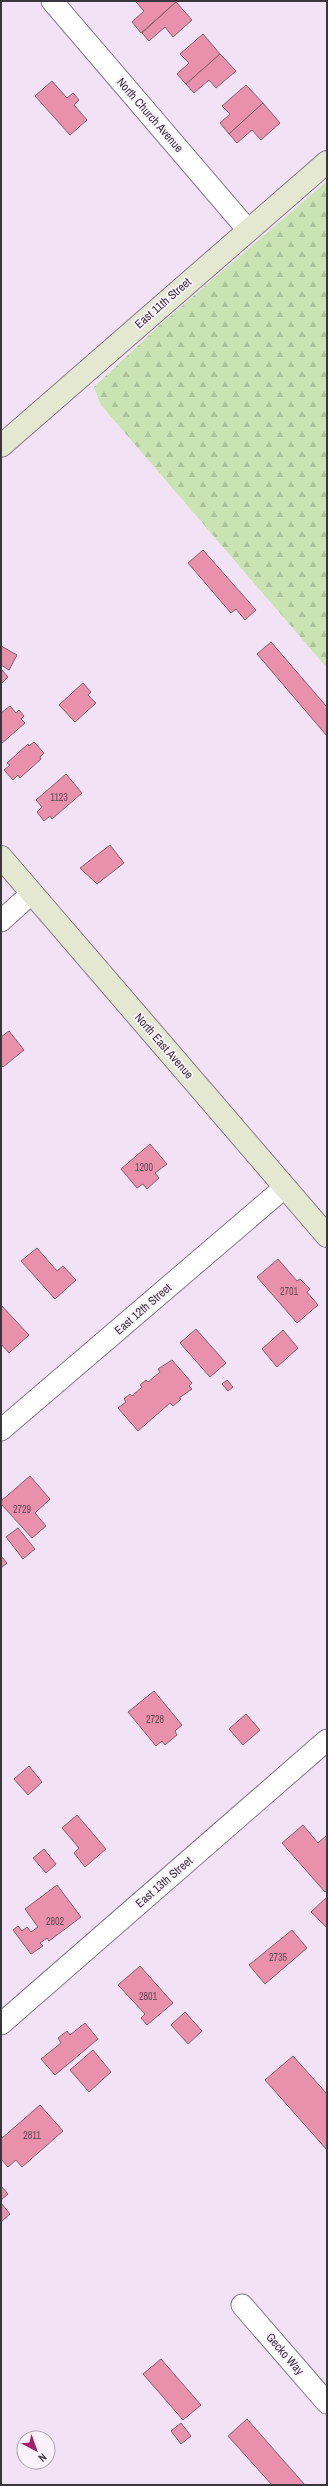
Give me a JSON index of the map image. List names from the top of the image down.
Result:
{
  "streets": {
    "main road": ["East 11th Street", "North East Avenue"],
    "street": [
      "North Church Avenue",
      "East 12th Street",
      "East 13th Street",
      "Gecko Way"
    ]
  },
  "crossings": [
    ["North Church Avenue", "East 11th Street"],
    ["North East Avenue", "East 12th Street"]
  ],
  "house_numbers": [
    "1123",
    "1200",
    "2701",
    "2729",
    "2728",
    "2802",
    "2735",
    "2801",
    "2811"
  ],
  "north": "bottom right"
}
